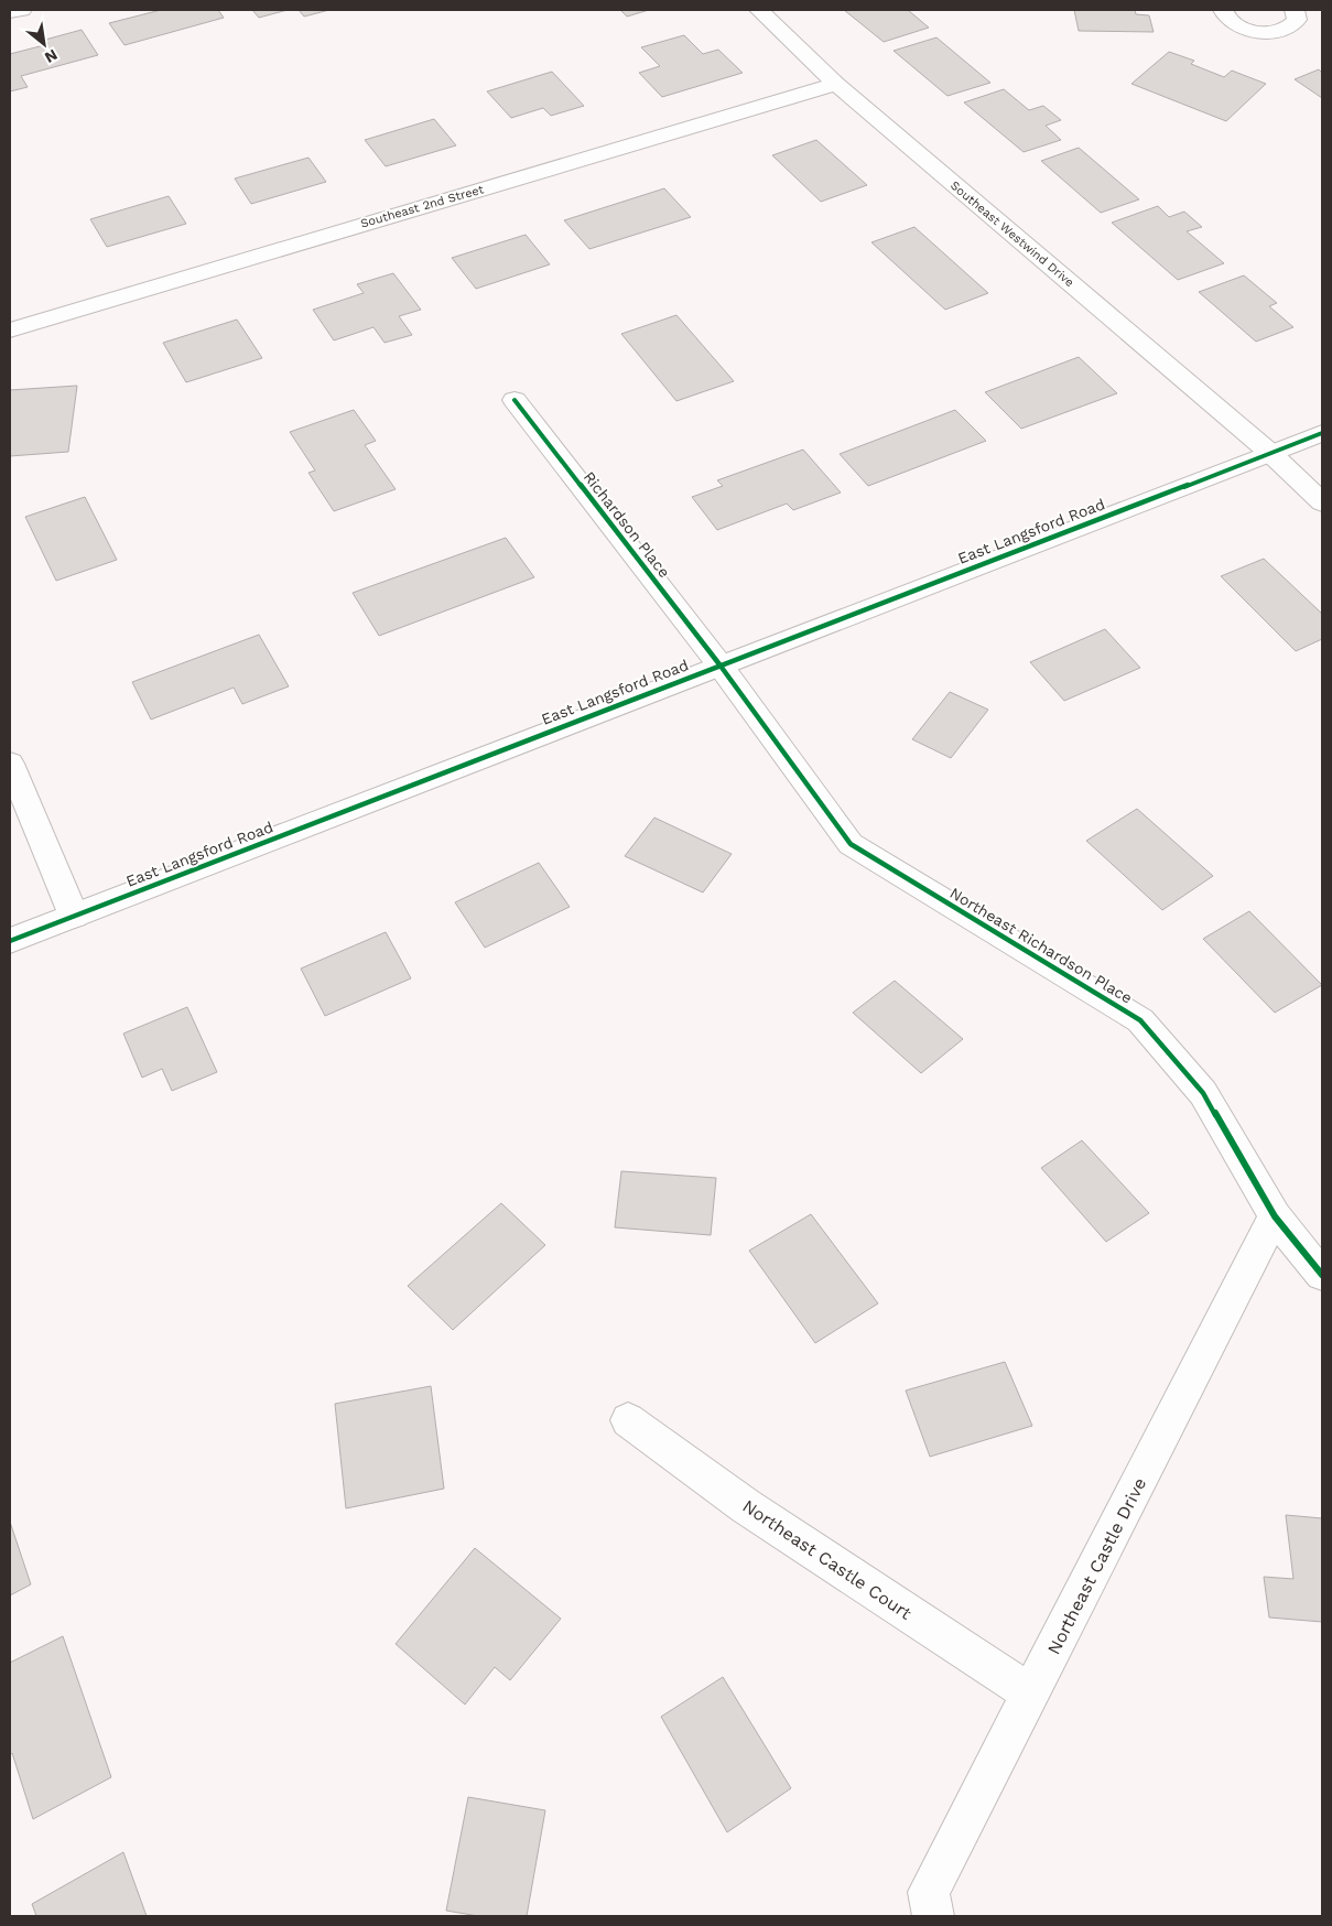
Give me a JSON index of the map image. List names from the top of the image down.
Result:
{
  "streets": {
    "street": [
      "Southeast 2nd Street",
      "Southeast Westwind Drive",
      "Richardson Place",
      "East Langsford Road",
      "Northeast Richardson Place",
      "Northeast Castle Court",
      "Northeast Castle Drive"
    ]
  },
  "crossings": [
    ["Southeast 2nd Street", "Southeast Westwind Drive"],
    ["Southeast Westwind Drive", "East Langsford Road"],
    ["Richardson Place", "East Langsford Road"],
    ["Richardson Place", "Northeast Richardson Place"],
    ["East Langsford Road", "Northeast Richardson Place"],
    ["Northeast Richardson Place", "Northeast Castle Drive"],
    ["Northeast Castle Court", "Northeast Castle Drive"]
  ],
  "north": "bottom right"
}
